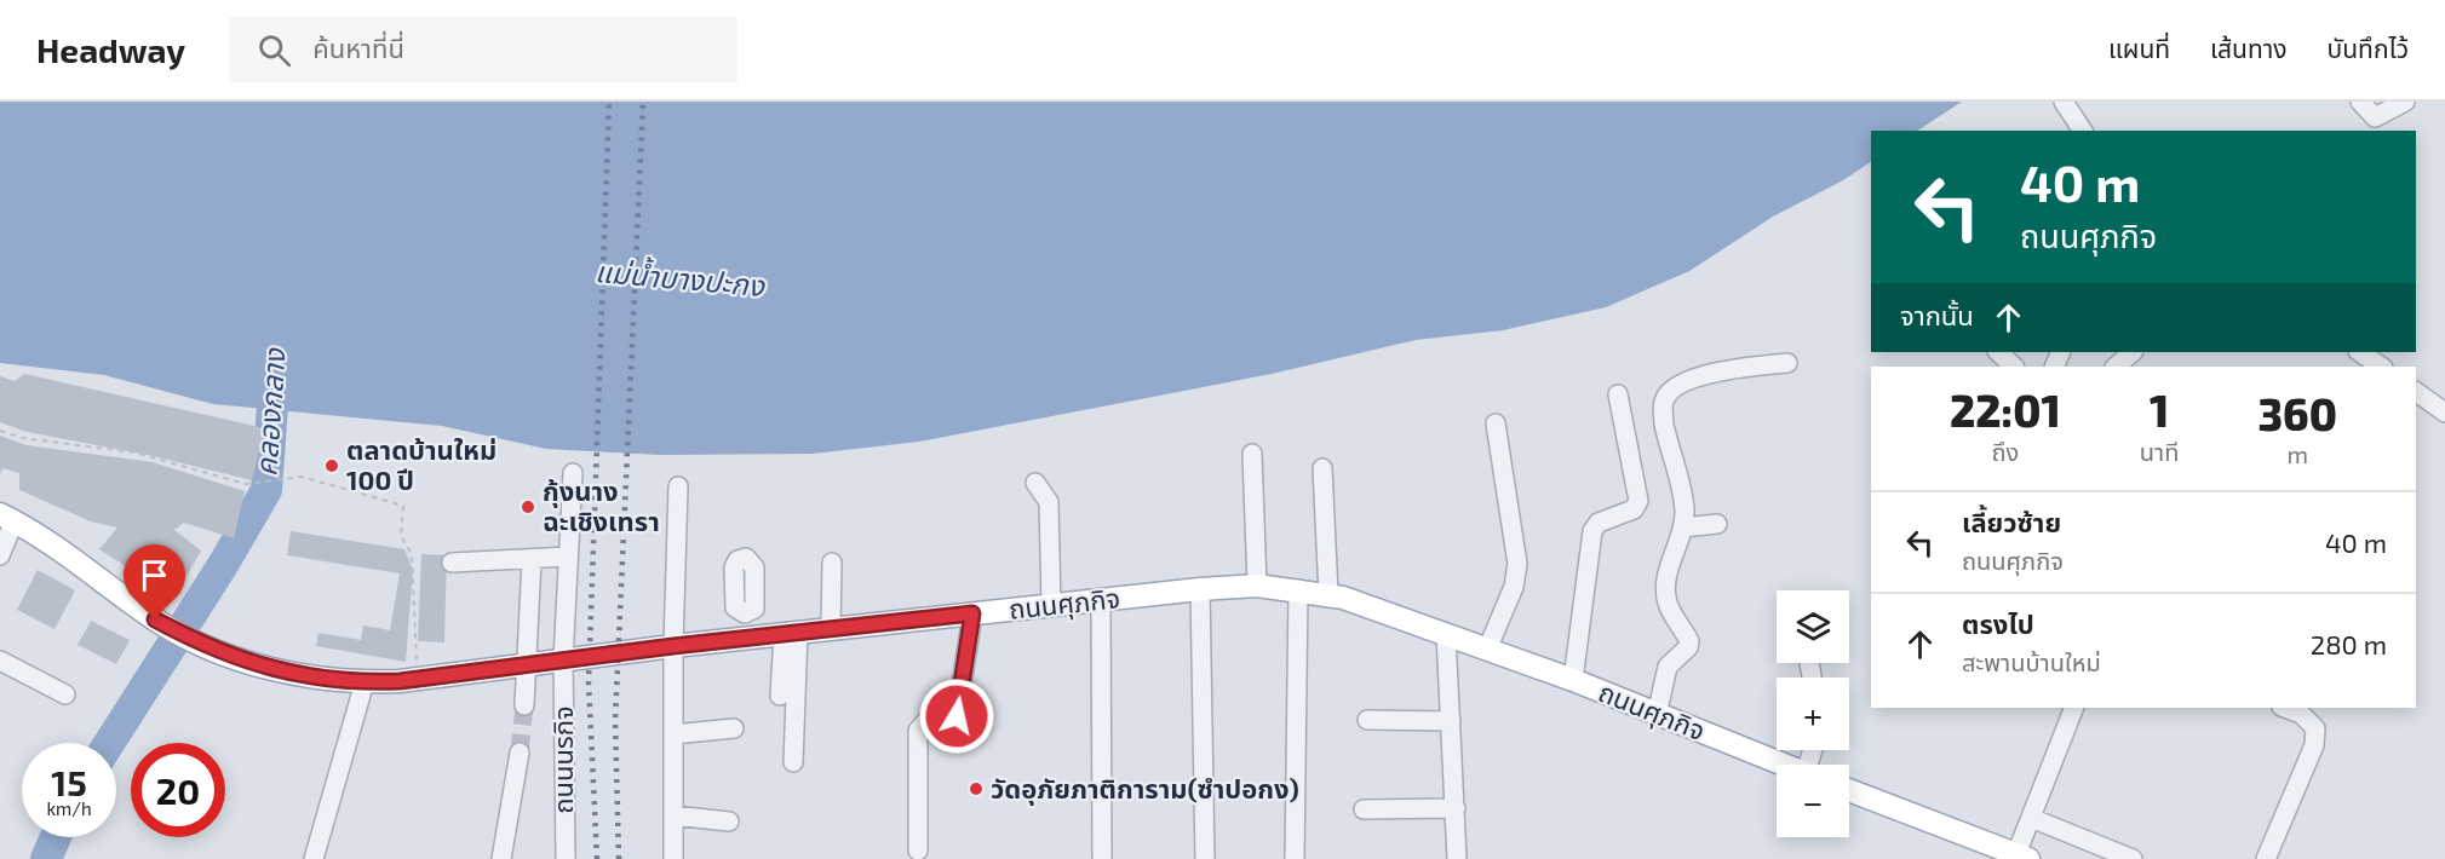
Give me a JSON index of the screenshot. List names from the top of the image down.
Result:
{
  "streets": {
    "main road": ["ถนนศุภกิจ"],
    "street": ["ถนนนรกิจ"]
  },
  "crossings": [
    ["ถนนศุภกิจ", "ถนนนรกิจ"]
  ],
  "water": ["แม่น้ำบางปะกง", "คลองกลาง"],
  "places": ["ตลาดบ้านใหม่ 100 ปี", "กุ้งนาง ฉะเชิงเทรา", "วัดอุภัยภาติการาม(ซำปอกง)"],
  "page": {
    "header": "Headway",
    "search": "ค้นหาที่นี่",
    "nav": ["แผนที่", "เส้นทาง", "บันทึกไว้"],
    "turn": ["40 m", "ถนนศุภกิจ"],
    "then": "จากนั้น",
    "eta": [
      "22:01",
      "ถึง",
      "1",
      "นาที",
      "360",
      "m"
    ],
    "list": [
      {
        "name": "เลี้ยวซ้าย",
        "note": "ถนนศุภกิจ",
        "value": "40 m"
      },
      {
        "name": "ตรงไป",
        "note": "สะพานบ้านใหม่",
        "value": "280 m"
      }
    ],
    "map_buttons": ["+", "−"],
    "speed": "15 km/h",
    "limit": "20"
  }
}
